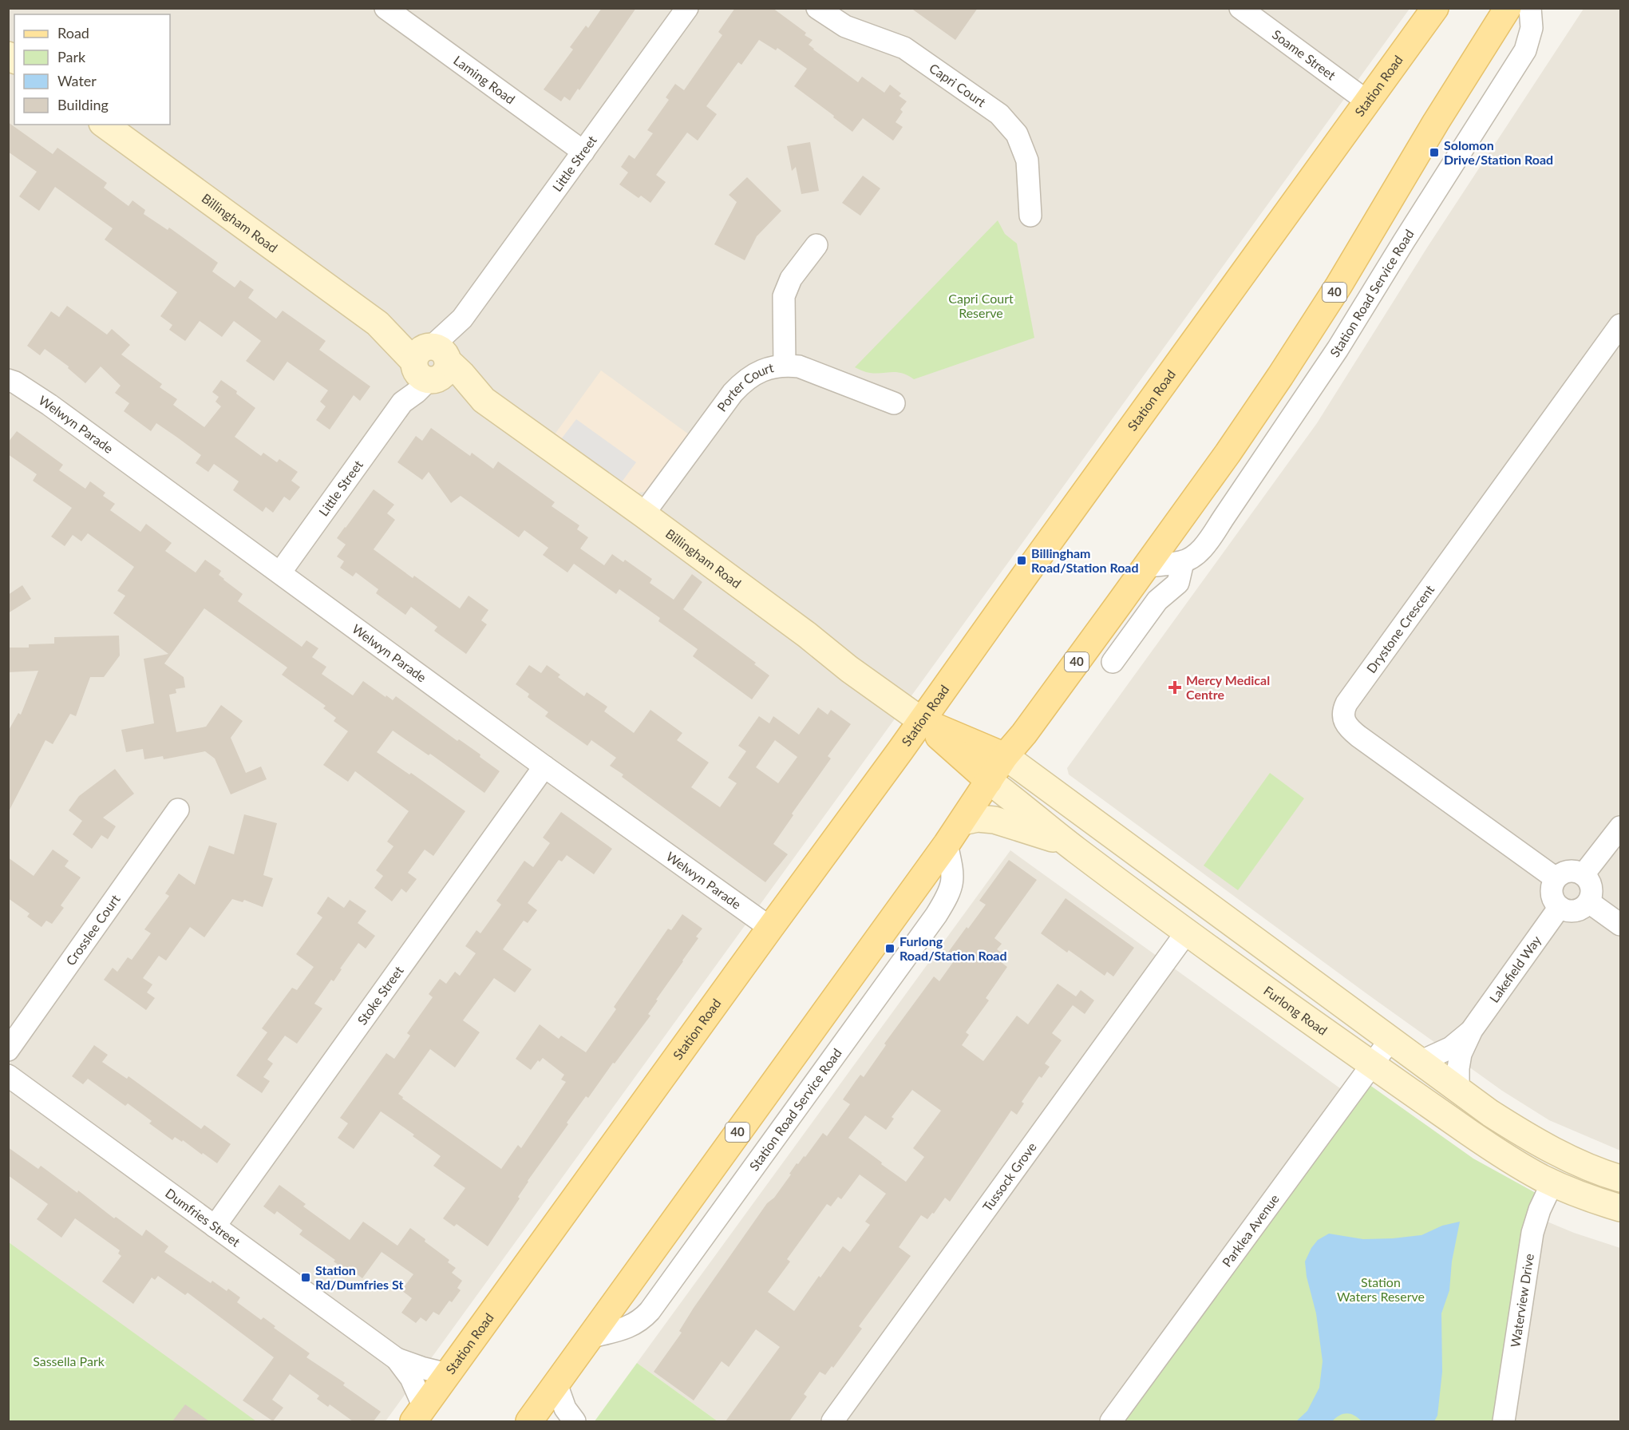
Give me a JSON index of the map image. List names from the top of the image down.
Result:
{
  "streets": {
    "main road": [
      "Station Road",
      "Billingham Road",
      "40",
      "Furlong Road"
    ],
    "street": [
      "Soame Street",
      "Laming Road",
      "Capri Court",
      "Little Street",
      "Station Road Service Road",
      "Porter Court",
      "Welwyn Parade",
      "Drystone Crescent",
      "Crosslee Court",
      "Lakefield Way",
      "Stoke Street",
      "Tussock Grove",
      "Dumfries Street",
      "Parklea Avenue",
      "Waterview Drive"
    ]
  },
  "crossings": [
    ["Soame Street", "Station Road"],
    ["Laming Road", "Little Street"],
    ["Station Road", "Billingham Road"],
    ["Station Road", "Welwyn Parade"],
    ["Station Road", "Dumfries Street"],
    ["Little Street", "Billingham Road"],
    ["Little Street", "Welwyn Parade"],
    ["Billingham Road", "Porter Court"],
    ["40", "Furlong Road"],
    ["Welwyn Parade", "Stoke Street"],
    ["Drystone Crescent", "Lakefield Way"],
    ["Stoke Street", "Dumfries Street"],
    ["Furlong Road", "Tussock Grove"],
    ["Furlong Road", "Parklea Avenue"],
    ["Furlong Road", "Waterview Drive"]
  ],
  "parks": ["Capri Court Reserve", "Station Waters Reserve", "Sassella Park"],
  "places": {
    "transit": [
      "Solomon Drive/Station Road",
      "Billingham Road/Station Road",
      "Furlong Road/Station Road",
      "Station Rd/Dumfries St"
    ],
    "health": ["Mercy Medical Centre"]
  },
  "legend": [
    "Road",
    "Park",
    "Water",
    "Building"
  ]
}
